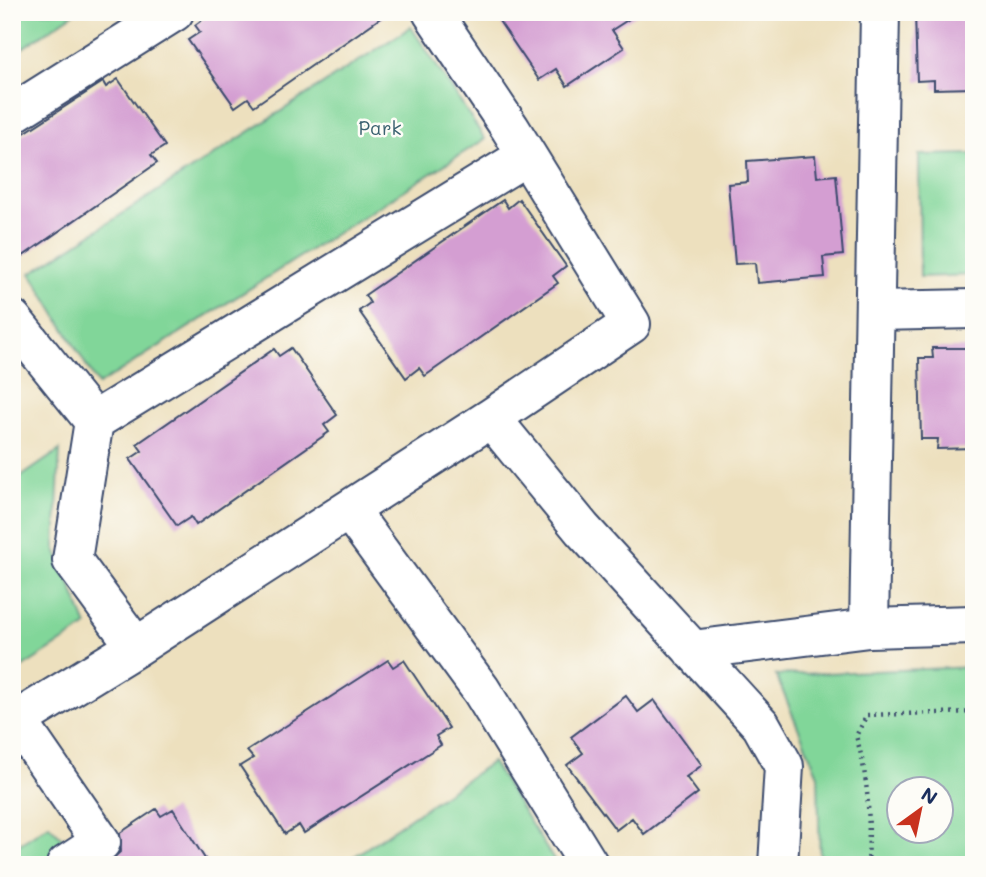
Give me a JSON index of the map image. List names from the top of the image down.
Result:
{
  "parks": ["Park"],
  "north": "top right"
}
